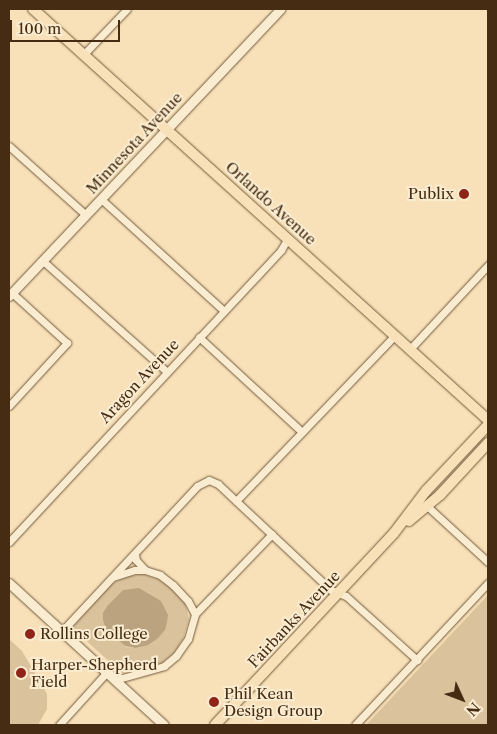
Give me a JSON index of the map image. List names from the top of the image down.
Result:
{
  "streets": {
    "main road": ["Orlando Avenue", "Fairbanks Avenue"],
    "street": ["Minnesota Avenue", "Aragon Avenue"]
  },
  "crossings": [
    ["Minnesota Avenue", "Orlando Avenue"],
    ["Orlando Avenue", "Aragon Avenue"]
  ],
  "places": [
    "Publix",
    "Rollins College",
    "Harper-Shepherd Field",
    "Phil Kean Design Group"
  ],
  "scale_bar": "100 m",
  "north": "bottom right"
}
